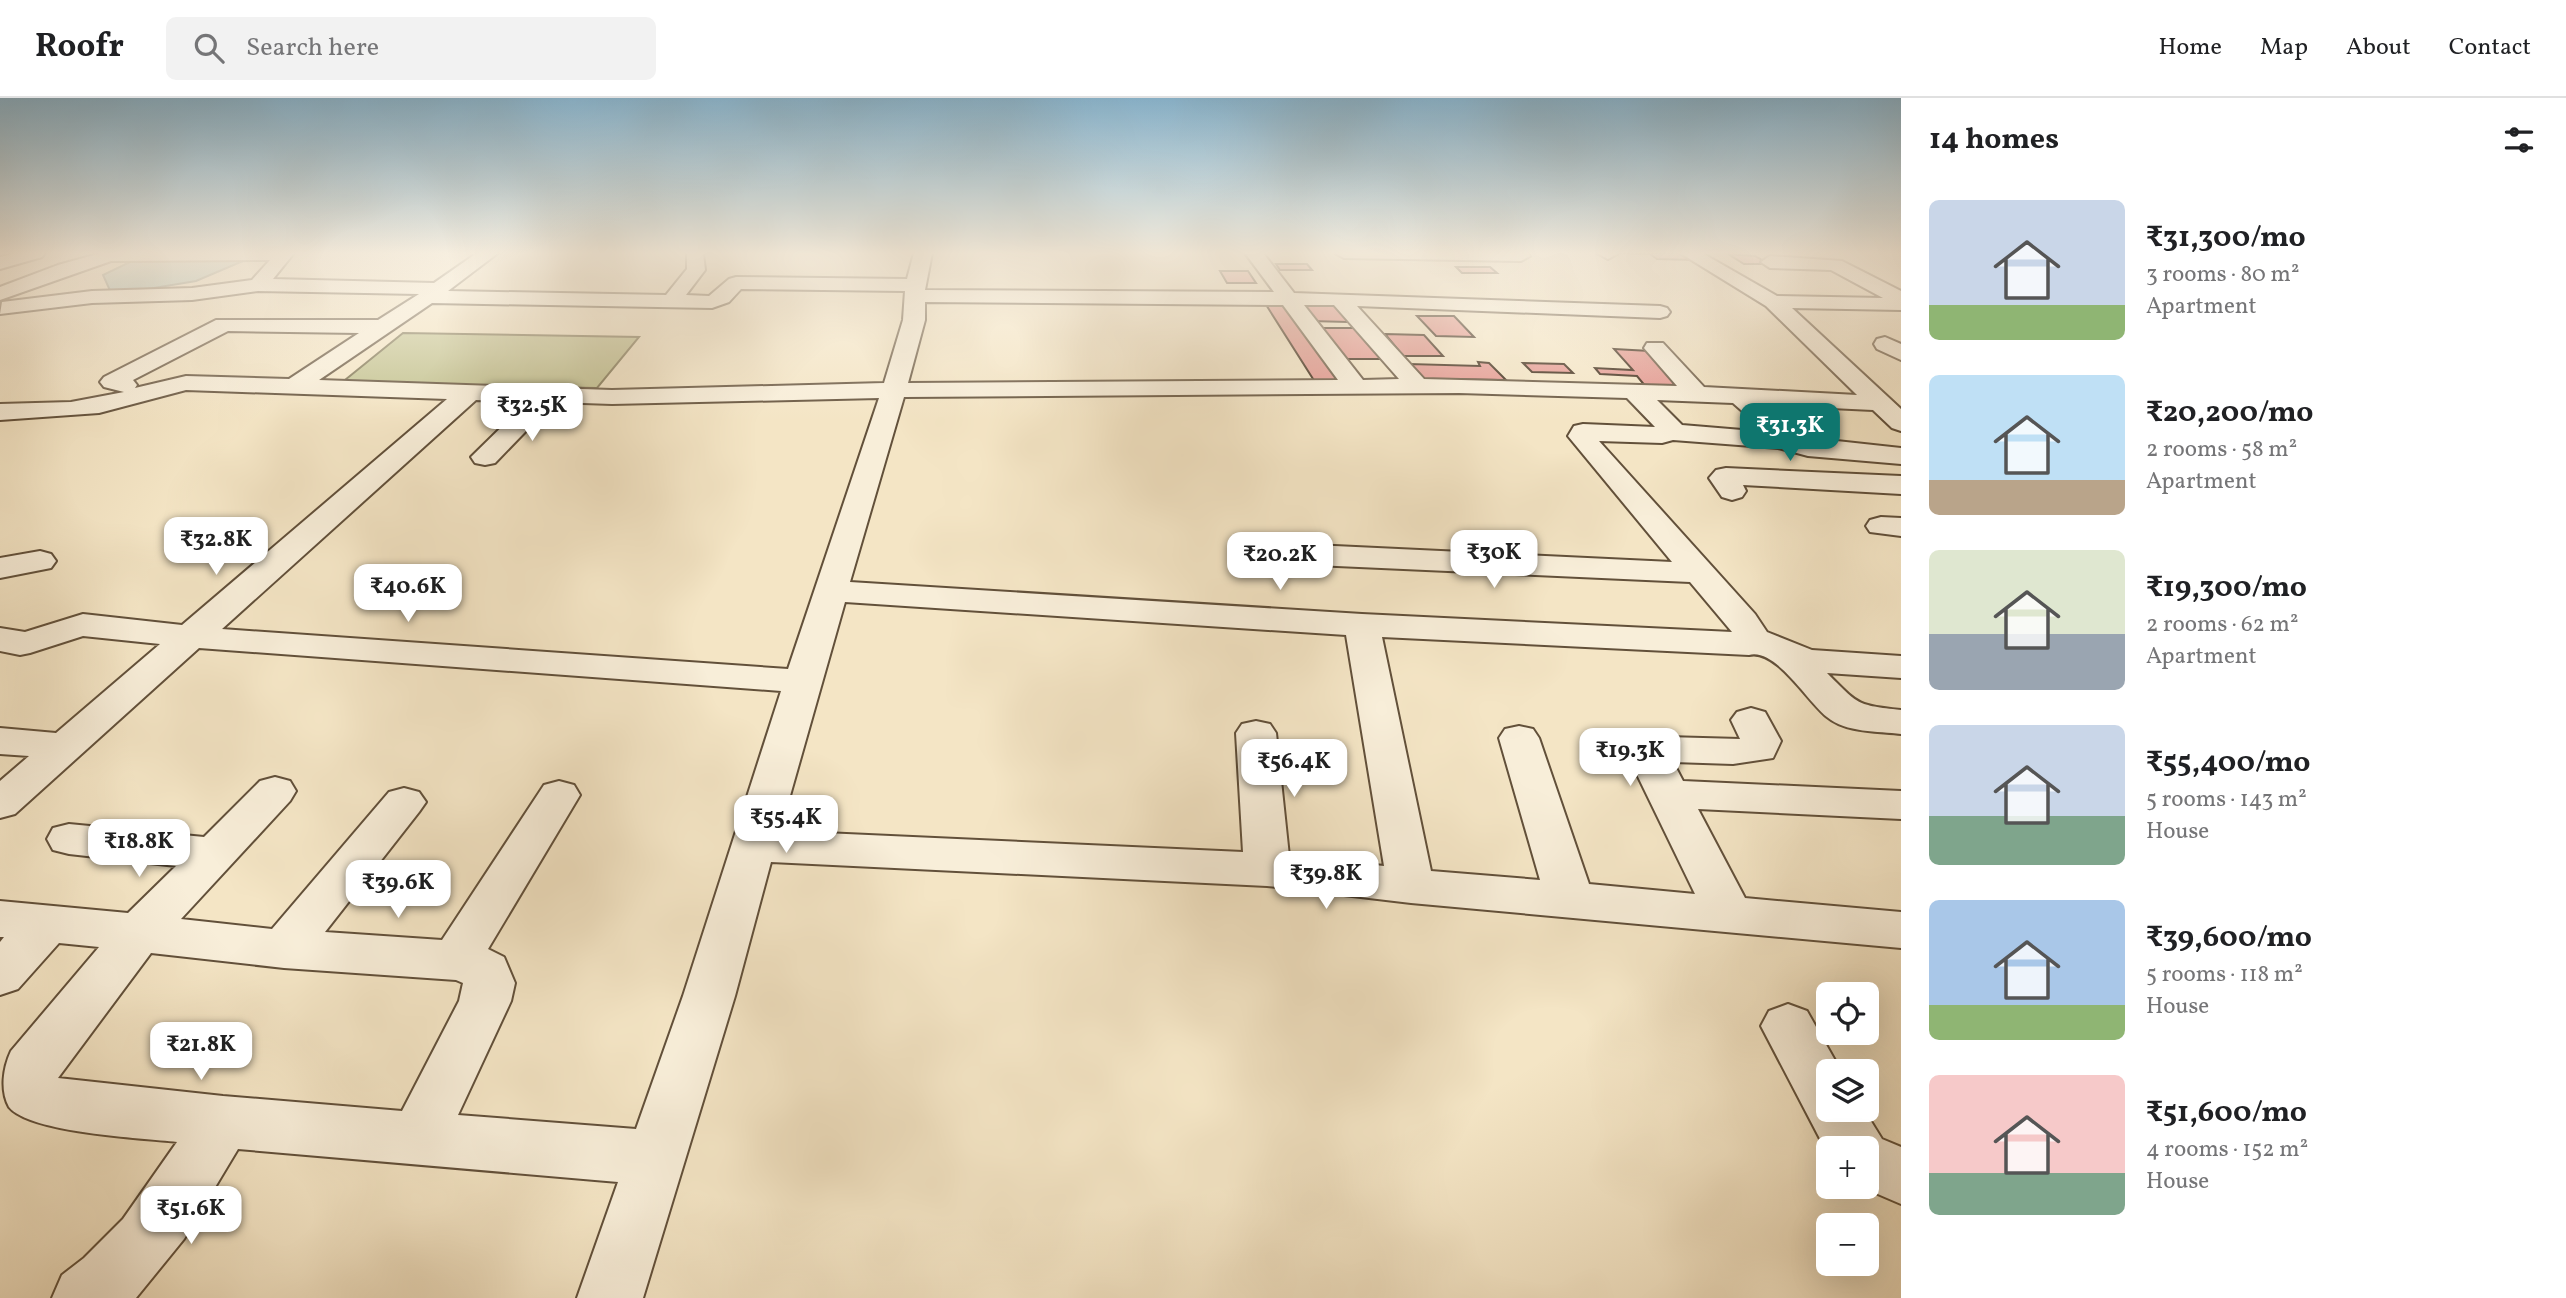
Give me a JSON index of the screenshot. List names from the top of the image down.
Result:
{
  "page": {
    "header": "Roofr",
    "search": "Search here",
    "nav": [
      "Home",
      "Map",
      "About",
      "Contact"
    ],
    "heading": "14 homes",
    "list": [
      {
        "name": "₹31,300/mo",
        "note": "3 rooms · 80 m² · Apartment"
      },
      {
        "name": "₹20,200/mo",
        "note": "2 rooms · 58 m² · Apartment"
      },
      {
        "name": "₹19,300/mo",
        "note": "2 rooms · 62 m² · Apartment"
      },
      {
        "name": "₹55,400/mo",
        "note": "5 rooms · 143 m² · House"
      },
      {
        "name": "₹39,600/mo",
        "note": "5 rooms · 118 m² · House"
      },
      {
        "name": "₹51,600/mo",
        "note": "4 rooms · 152 m² · House"
      }
    ],
    "price": [
      "₹32.5K",
      "₹31.3K",
      "₹32.8K",
      "₹30K",
      "₹20.2K",
      "₹40.6K",
      "₹19.3K",
      "₹56.4K",
      "₹55.4K",
      "₹18.8K",
      "₹39.8K",
      "₹39.6K",
      "₹21.8K",
      "₹51.6K"
    ],
    "map_buttons": ["+", "−"]
  }
}
